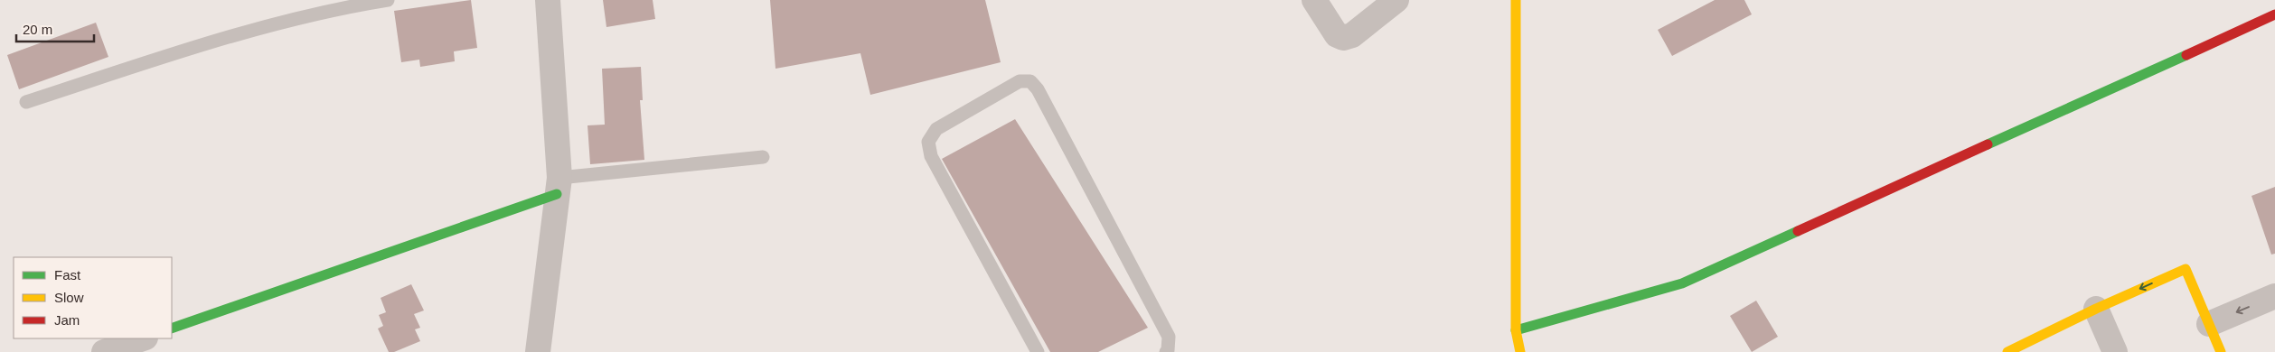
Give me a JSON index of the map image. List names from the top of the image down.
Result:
{
  "legend": ["Fast", "Slow", "Jam"],
  "scale_bar": "20 m"
}
